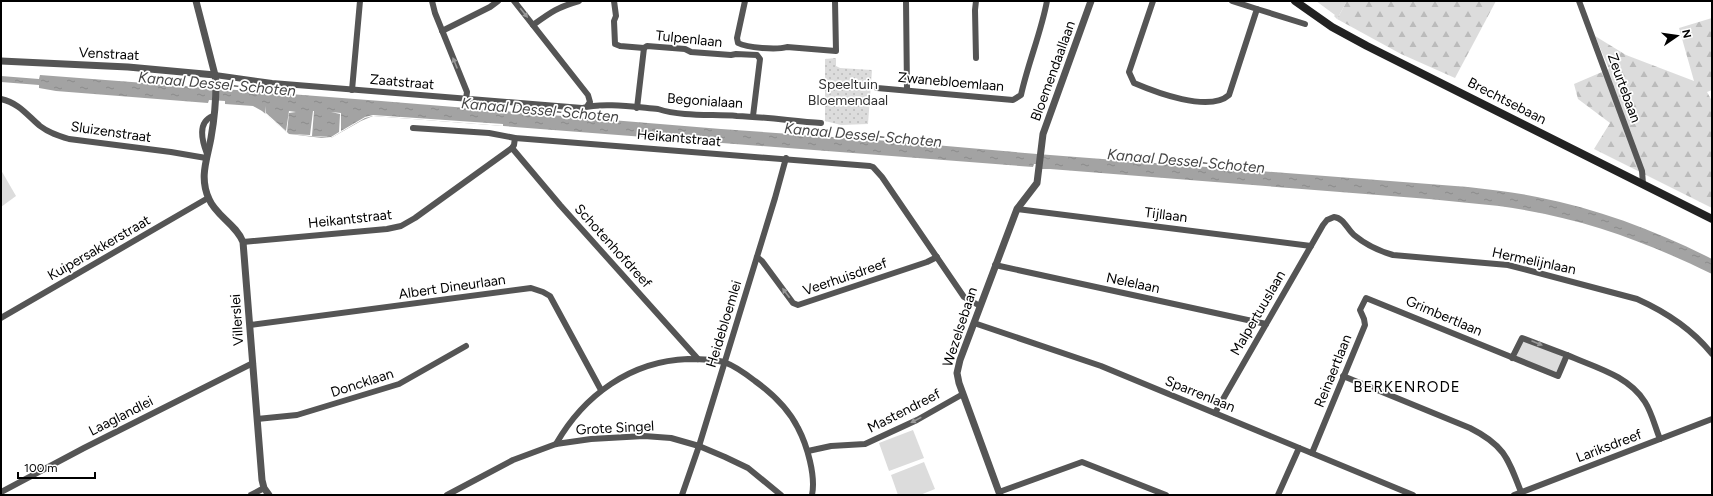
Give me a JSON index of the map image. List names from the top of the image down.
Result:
{
  "streets": {
    "main road": ["Brechtsebaan"],
    "street": [
      "Tulpenlaan",
      "Venstraat",
      "Bloemendaallaan",
      "Zaatstraat",
      "Zwanebloemlaan",
      "Zeurtebaan",
      "Begonialaan",
      "Sluizenstraat",
      "Heikantstraat",
      "Tijllaan",
      "Schotenhofdreef",
      "Kuipersakkerstraat",
      "Hermelijnlaan",
      "Veerhuisdreef",
      "Nelelaan",
      "Albert Dineurlaan",
      "Malpertuuslaan",
      "Grimbertlaan",
      "Villerslei",
      "Heidebloemlei",
      "Wezelsebaan",
      "Reinaertlaan",
      "Doncklaan",
      "Sparrenlaan",
      "Mastendreef",
      "Laaglandlei",
      "Grote Singel",
      "Lariksdreef"
    ]
  },
  "crossings": [
    ["Tulpenlaan", "Begonialaan"],
    ["Venstraat", "Zaatstraat"],
    ["Venstraat", "Villerslei"],
    ["Bloemendaallaan", "Wezelsebaan"],
    ["Zaatstraat", "Begonialaan"],
    ["Zaatstraat", "Villerslei"],
    ["Zeurtebaan", "Brechtsebaan"],
    ["Sluizenstraat", "Villerslei"],
    ["Heikantstraat", "Schotenhofdreef"],
    ["Heikantstraat", "Veerhuisdreef"],
    ["Heikantstraat", "Villerslei"],
    ["Heikantstraat", "Heidebloemlei"],
    ["Heikantstraat", "Wezelsebaan"],
    ["Tijllaan", "Malpertuuslaan"],
    ["Tijllaan", "Wezelsebaan"],
    ["Kuipersakkerstraat", "Villerslei"],
    ["Hermelijnlaan", "Malpertuuslaan"],
    ["Veerhuisdreef", "Heidebloemlei"],
    ["Nelelaan", "Malpertuuslaan"],
    ["Nelelaan", "Wezelsebaan"],
    ["Albert Dineurlaan", "Villerslei"],
    ["Malpertuuslaan", "Sparrenlaan"],
    ["Grimbertlaan", "Reinaertlaan"],
    ["Villerslei", "Doncklaan"],
    ["Villerslei", "Laaglandlei"],
    ["Heidebloemlei", "Grote Singel"],
    ["Wezelsebaan", "Sparrenlaan"],
    ["Wezelsebaan", "Mastendreef"],
    ["Reinaertlaan", "Sparrenlaan"]
  ],
  "one_way": ["Veerhuisdreef", "Mastendreef"],
  "districts": ["BERKENRODE"],
  "water": ["Kanaal Dessel-Schoten"],
  "parks": ["Speeltuin Bloemendaal"],
  "scale_bar": "100 m",
  "north": "right"
}
